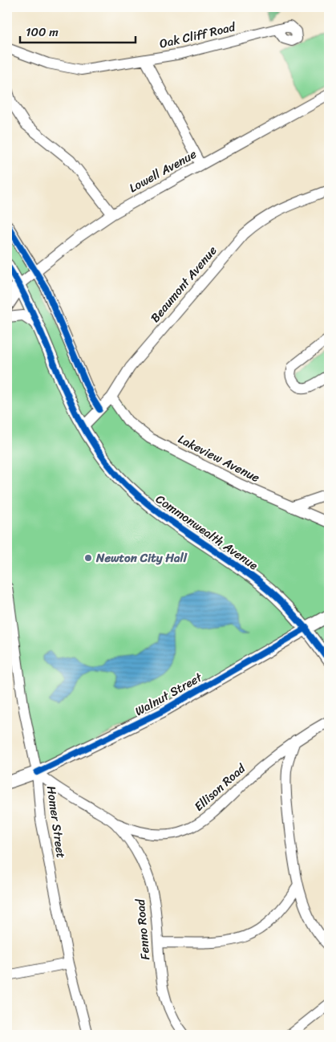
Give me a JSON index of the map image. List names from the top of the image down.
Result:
{
  "streets": {
    "main road": ["Commonwealth Avenue", "Walnut Street"],
    "street": [
      "Oak Cliff Road",
      "Lowell Avenue",
      "Beaumont Avenue",
      "Lakeview Avenue",
      "Ellison Road",
      "Homer Street",
      "Fenno Road"
    ]
  },
  "crossings": [
    ["Lowell Avenue", "Commonwealth Avenue"],
    ["Beaumont Avenue", "Lakeview Avenue"],
    ["Beaumont Avenue", "Commonwealth Avenue"],
    ["Commonwealth Avenue", "Walnut Street"],
    ["Walnut Street", "Homer Street"],
    ["Walnut Street", "Fenno Road"],
    ["Ellison Road", "Fenno Road"],
    ["Homer Street", "Fenno Road"]
  ],
  "places": ["Newton City Hall"],
  "scale_bar": "100 m"
}
